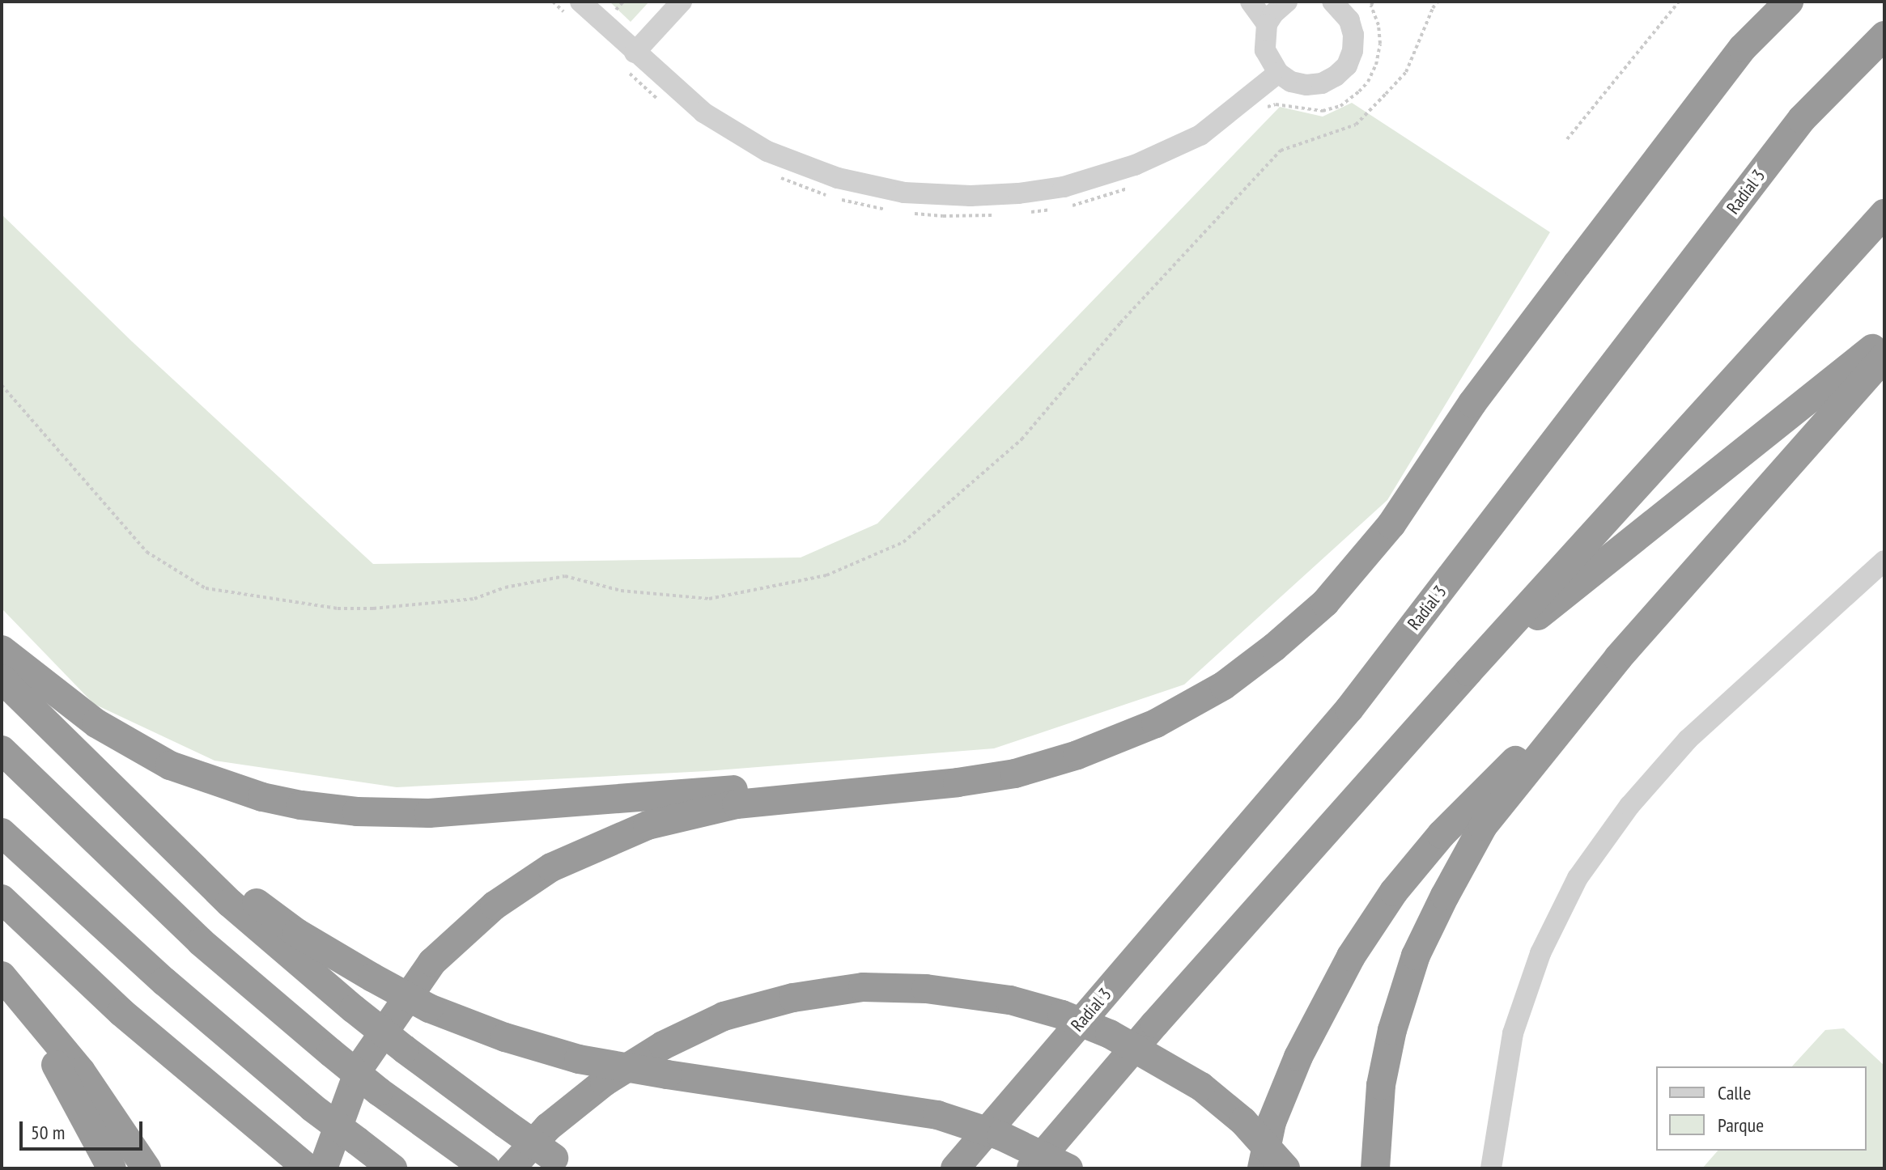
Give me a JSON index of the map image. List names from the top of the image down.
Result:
{
  "streets": {
    "highway": ["Radial 3"]
  },
  "legend": ["Calle", "Parque"],
  "scale_bar": "50 m"
}
